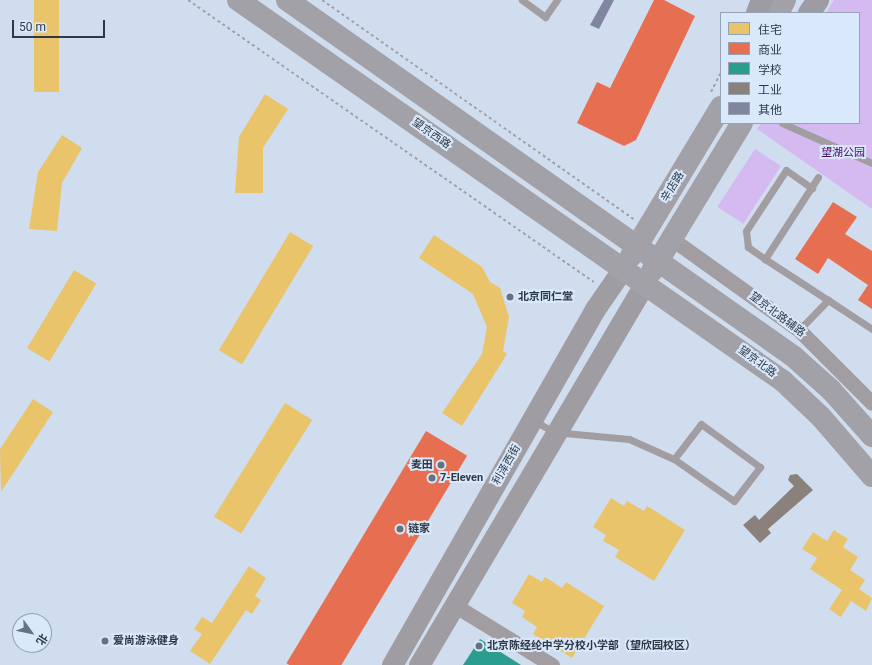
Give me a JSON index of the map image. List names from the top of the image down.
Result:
{
  "streets": {
    "main road": ["望京西路", "辛店路", "望京北路"],
    "street": ["望京北路辅路", "利泽西街"]
  },
  "crossings": [
    ["望京西路", "辛店路"],
    ["望京西路", "望京北路"],
    ["望京西路", "利泽西街"],
    ["辛店路", "望京北路"],
    ["辛店路", "利泽西街"],
    ["望京北路", "利泽西街"]
  ],
  "parks": ["望湖公园"],
  "places": [
    "北京同仁堂",
    "麦田",
    "7-Eleven",
    "链家",
    "爱尚游泳健身",
    "北京陈经纶中学分校小学部（望欣园校区）"
  ],
  "legend": [
    "住宅",
    "商业",
    "学校",
    "工业",
    "其他"
  ],
  "scale_bar": "50 m",
  "north": "bottom right"
}
